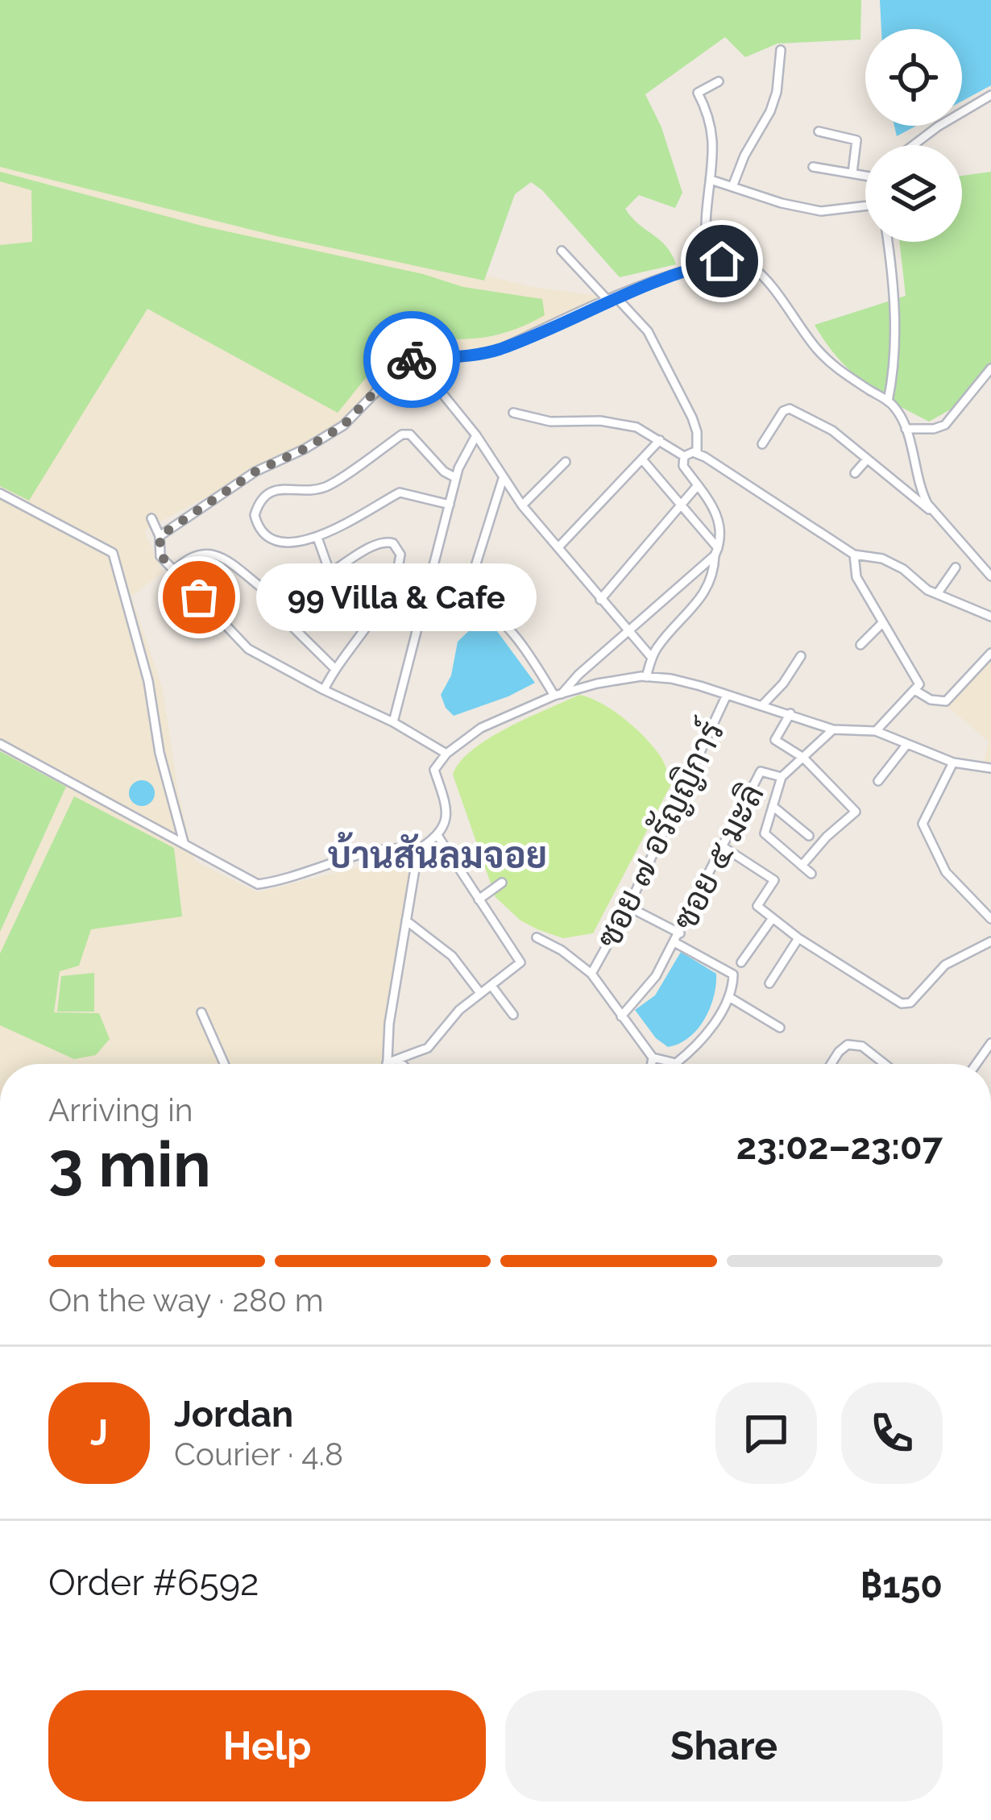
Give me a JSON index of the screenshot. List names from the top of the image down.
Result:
{
  "streets": {
    "street": ["ซอย ๗ อรัญญิการ์", "ซอย ๕ มะลิ"]
  },
  "districts": ["บ้านสันลมจอย"],
  "places": ["99 Villa & Cafe"],
  "page": {
    "bubble": "99 Villa & Cafe",
    "heading": ["3 min", "Arriving in", "23:02–23:07"],
    "panel": [
      "Jordan",
      "Courier · 4.8",
      "Order #6592",
      "฿150"
    ],
    "bar": "On the way · 280 m",
    "round": "J",
    "buttons": ["Help", "Share"]
  }
}
